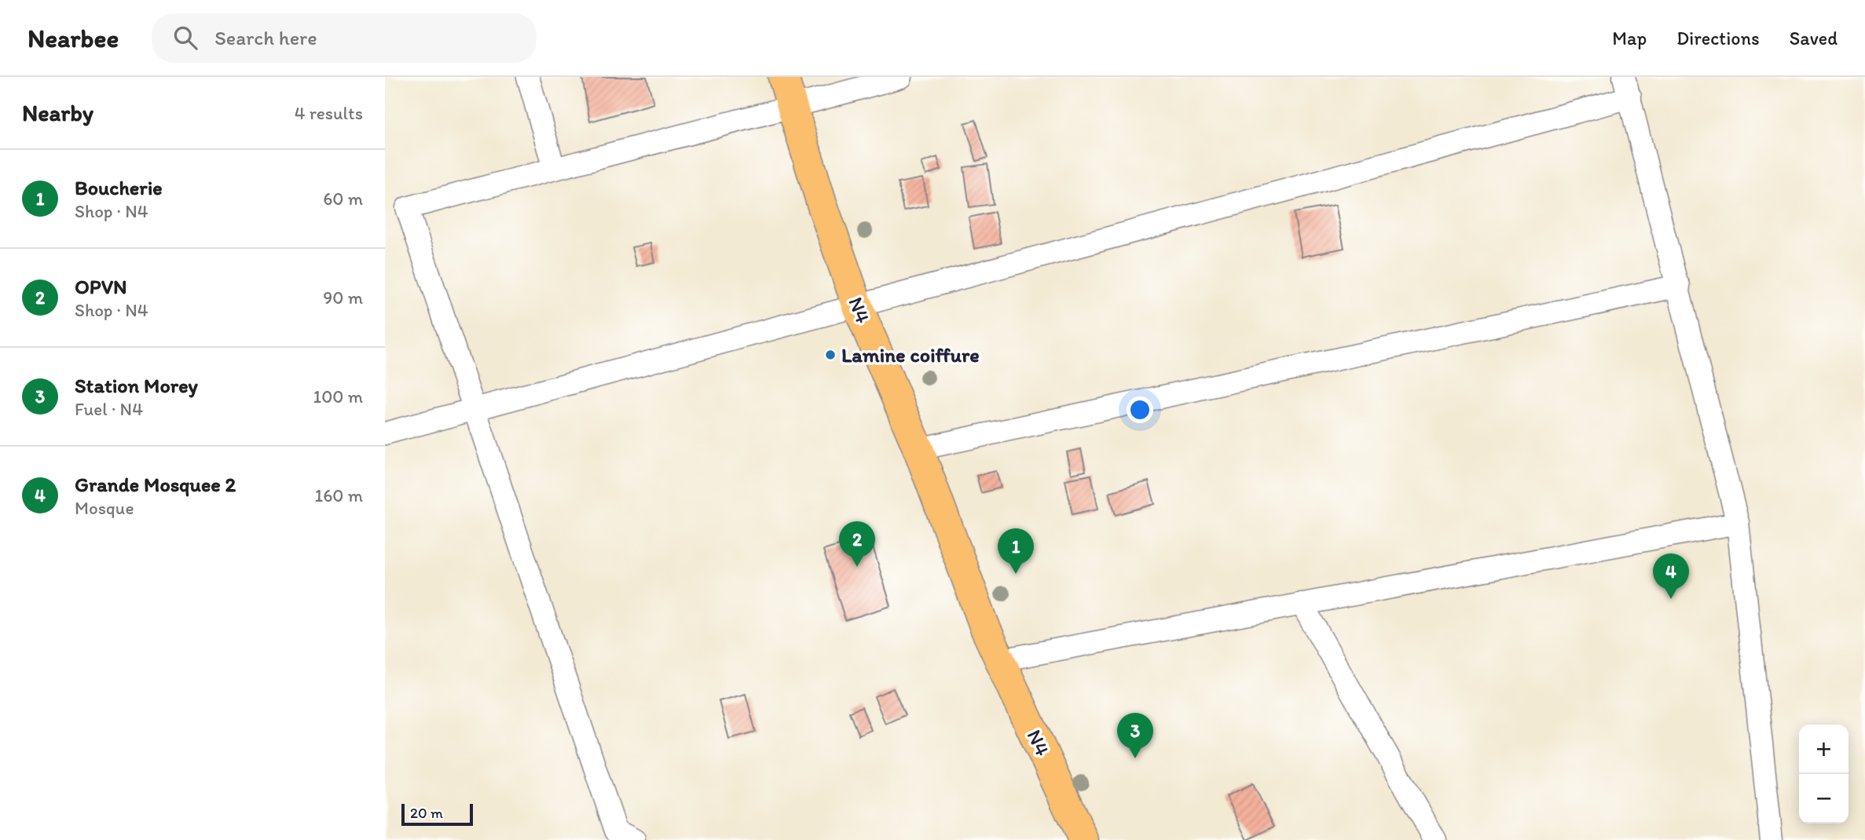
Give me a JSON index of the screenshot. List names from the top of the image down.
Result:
{
  "streets": {
    "main road": ["N4"]
  },
  "places": ["Lamine coiffure"],
  "scale_bar": "20 m",
  "page": {
    "header": "Nearbee",
    "search": "Search here",
    "nav": ["Map", "Directions", "Saved"],
    "heading": ["Nearby", "4 results"],
    "list": [
      {
        "mark": "1",
        "name": "Boucherie",
        "note": "Shop · N4",
        "value": "60 m"
      },
      {
        "mark": "2",
        "name": "OPVN",
        "note": "Shop · N4",
        "value": "90 m"
      },
      {
        "mark": "3",
        "name": "Station Morey",
        "note": "Fuel · N4",
        "value": "100 m"
      },
      {
        "mark": "4",
        "name": "Grande Mosquee 2",
        "note": "Mosque",
        "value": "160 m"
      }
    ],
    "pins": [
      "2",
      "1",
      "4",
      "3"
    ],
    "map_buttons": ["+", "−"],
    "scale": "20 m"
  }
}
